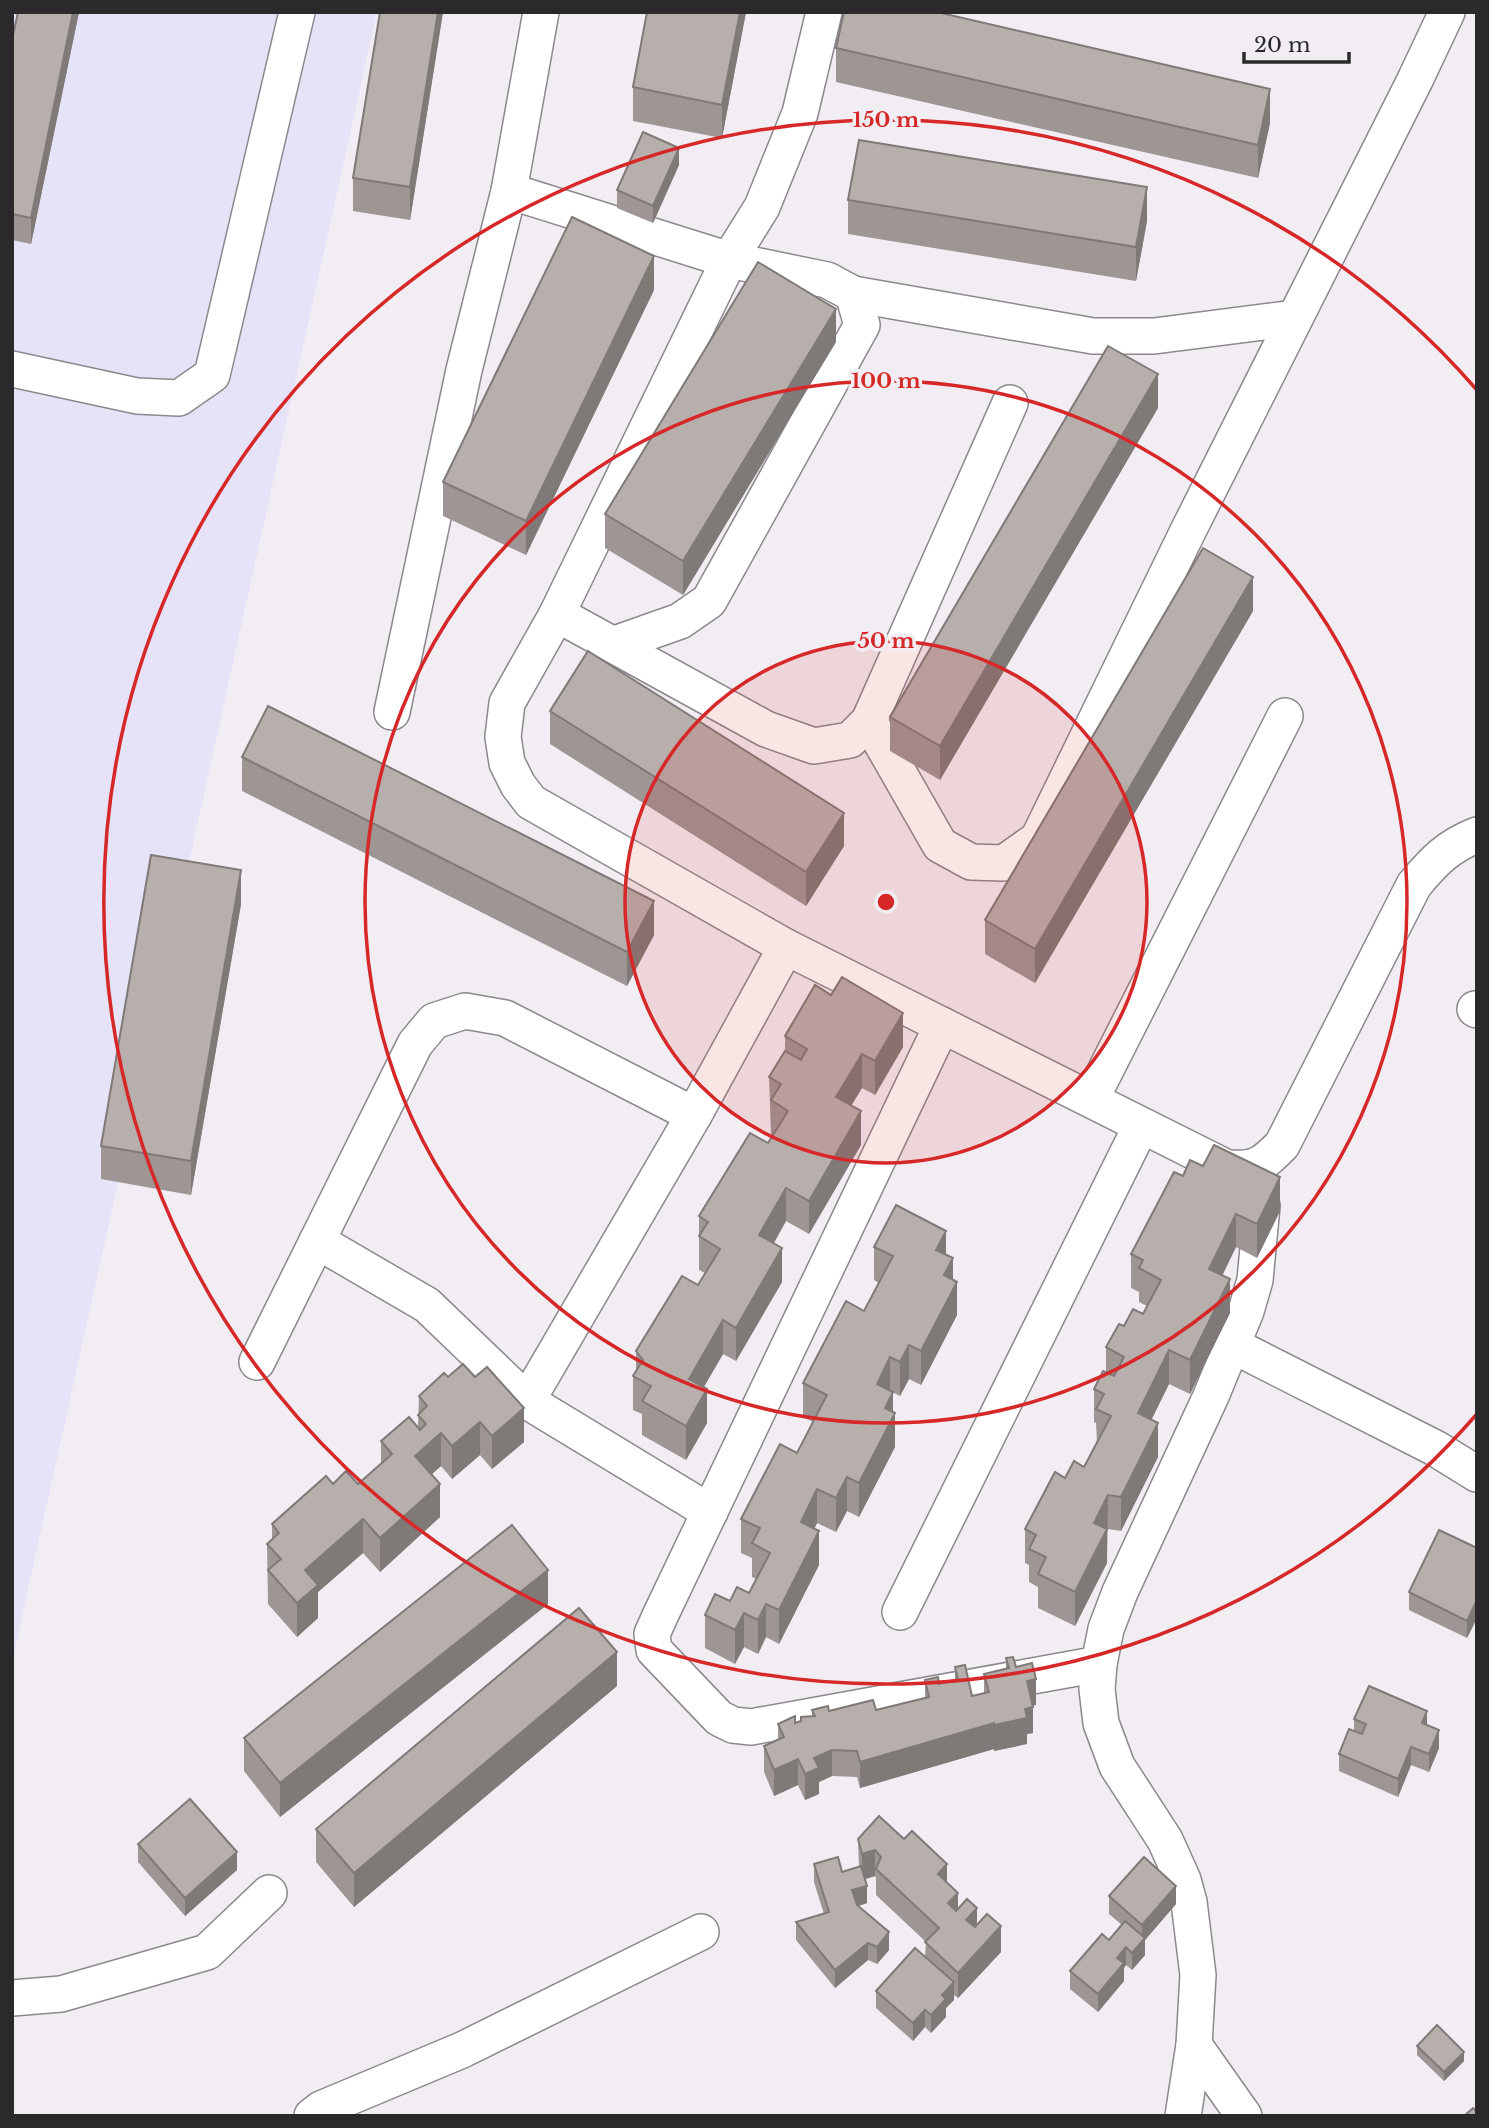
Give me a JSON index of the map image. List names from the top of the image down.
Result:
{
  "scale_bar": "20 m",
  "rings": ["150 m", "100 m", "50 m"]
}
